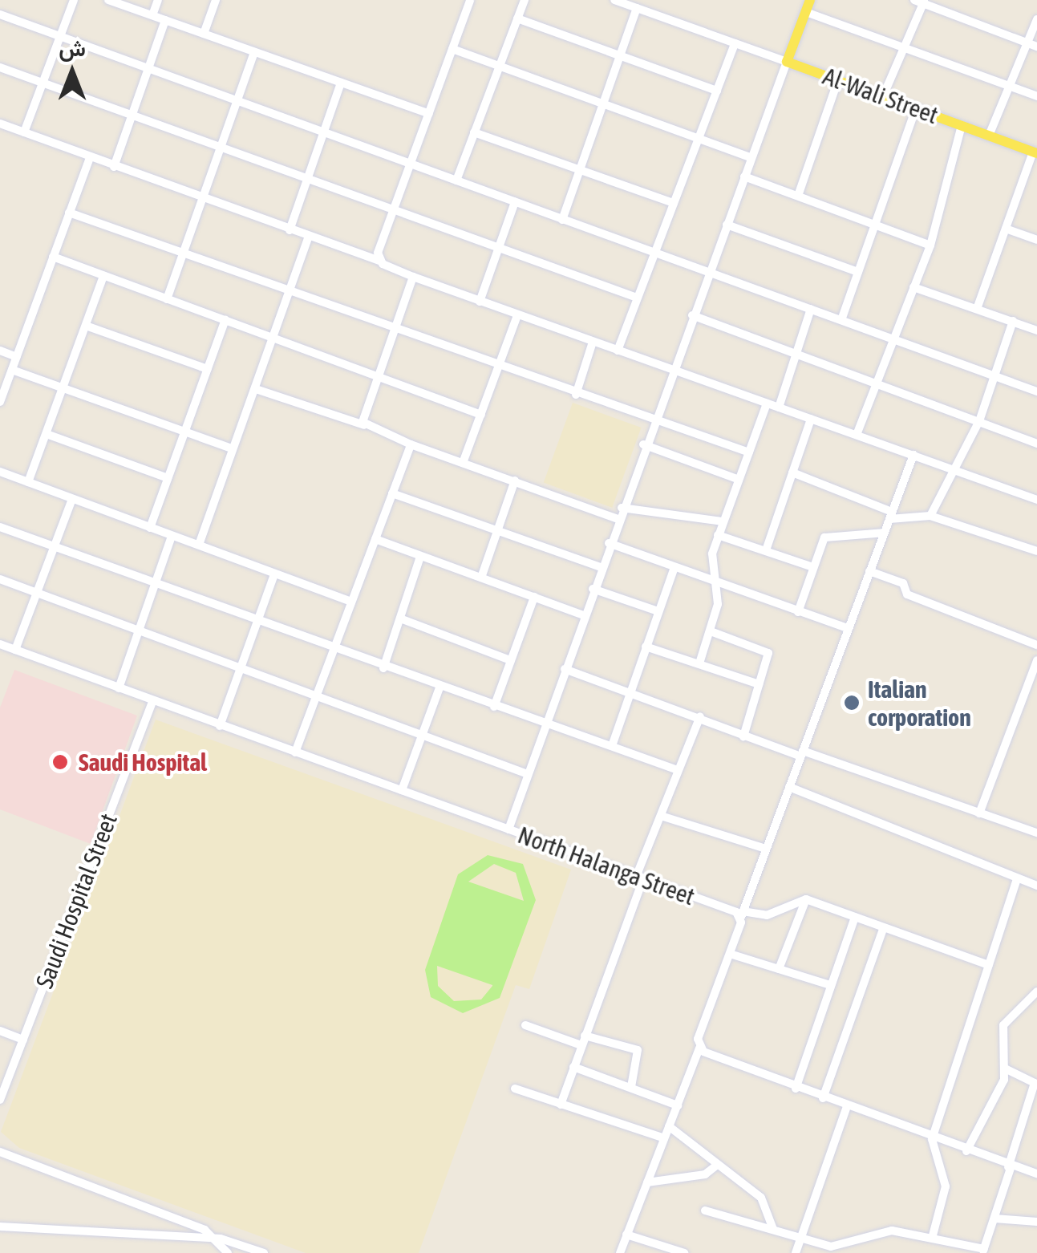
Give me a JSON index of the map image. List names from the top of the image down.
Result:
{
  "streets": {
    "main road": ["Al-Wali Street"],
    "street": ["North Halanga Street", "Saudi Hospital Street"]
  },
  "crossings": [
    ["North Halanga Street", "Saudi Hospital Street"]
  ],
  "places": ["Italian corporation", "Saudi Hospital"],
  "north": "top"
}
